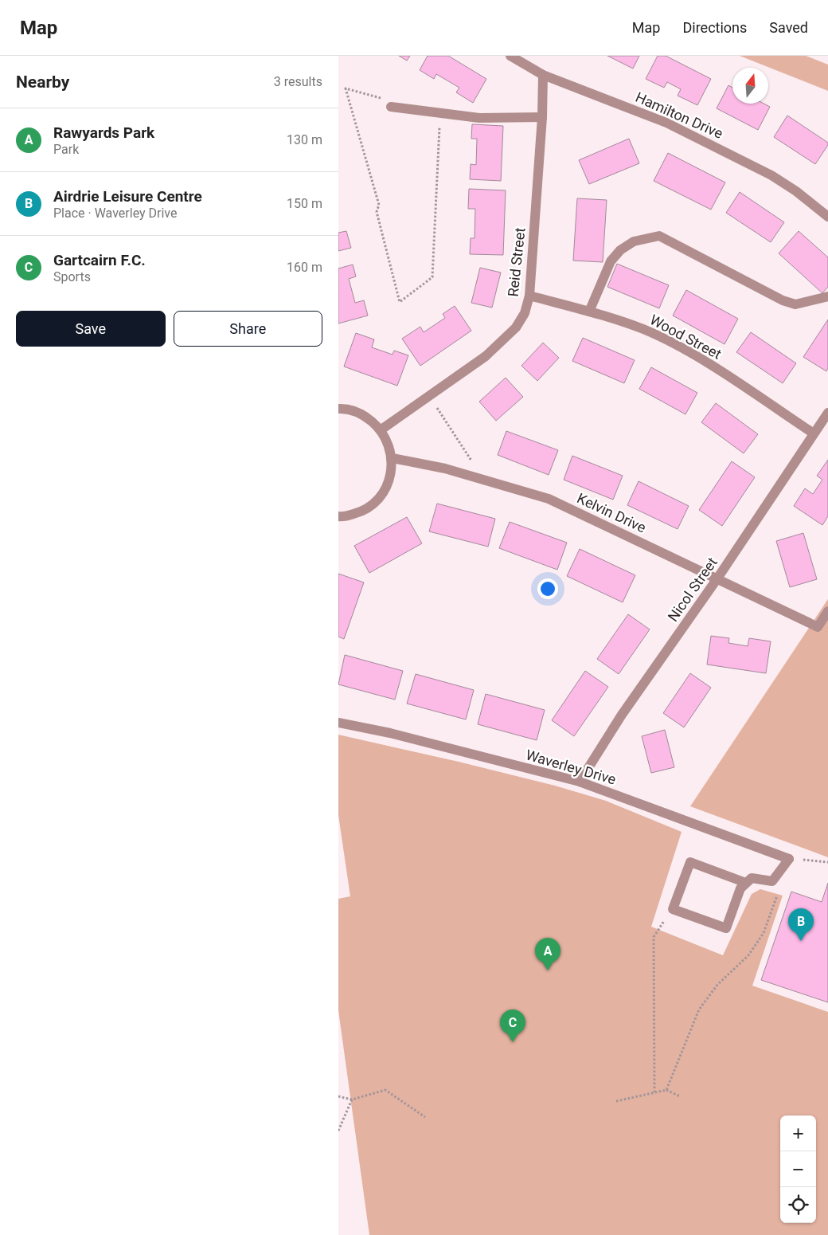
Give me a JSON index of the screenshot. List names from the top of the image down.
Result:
{
  "streets": {
    "street": [
      "Hamilton Drive",
      "Reid Street",
      "Wood Street",
      "Kelvin Drive",
      "Nicol Street",
      "Waverley Drive"
    ]
  },
  "crossings": [
    ["Hamilton Drive", "Reid Street"],
    ["Reid Street", "Wood Street"],
    ["Wood Street", "Nicol Street"],
    ["Kelvin Drive", "Nicol Street"],
    ["Nicol Street", "Waverley Drive"]
  ],
  "north": "top",
  "page": {
    "header": "Map",
    "nav": ["Map", "Directions", "Saved"],
    "heading": ["Nearby", "3 results"],
    "list": [
      {
        "mark": "A",
        "name": "Rawyards Park",
        "note": "Park",
        "value": "130 m"
      },
      {
        "mark": "B",
        "name": "Airdrie Leisure Centre",
        "note": "Place · Waverley Drive",
        "value": "150 m"
      },
      {
        "mark": "C",
        "name": "Gartcairn F.C.",
        "note": "Sports",
        "value": "160 m"
      }
    ],
    "buttons": ["Save", "Share"],
    "pins": ["B", "A", "C"],
    "map_buttons": ["+", "−"]
  }
}
